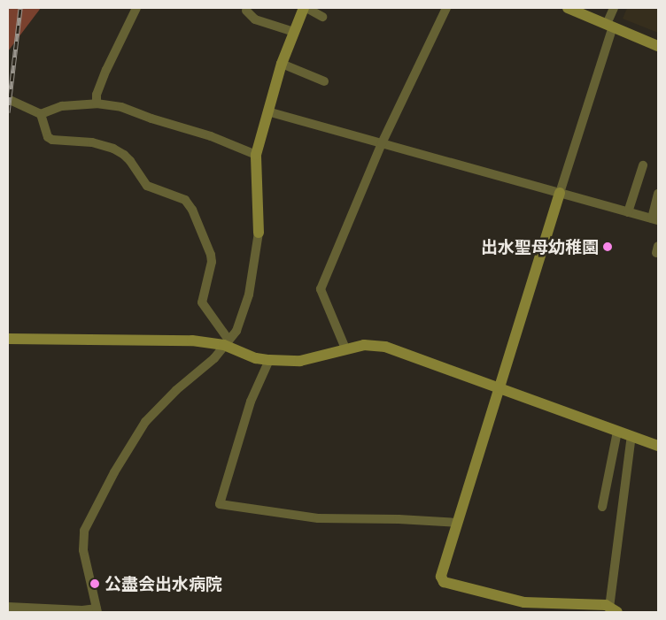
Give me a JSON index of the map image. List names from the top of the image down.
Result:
{
  "places": ["出水聖母幼稚園", "公盡会出水病院"]
}
